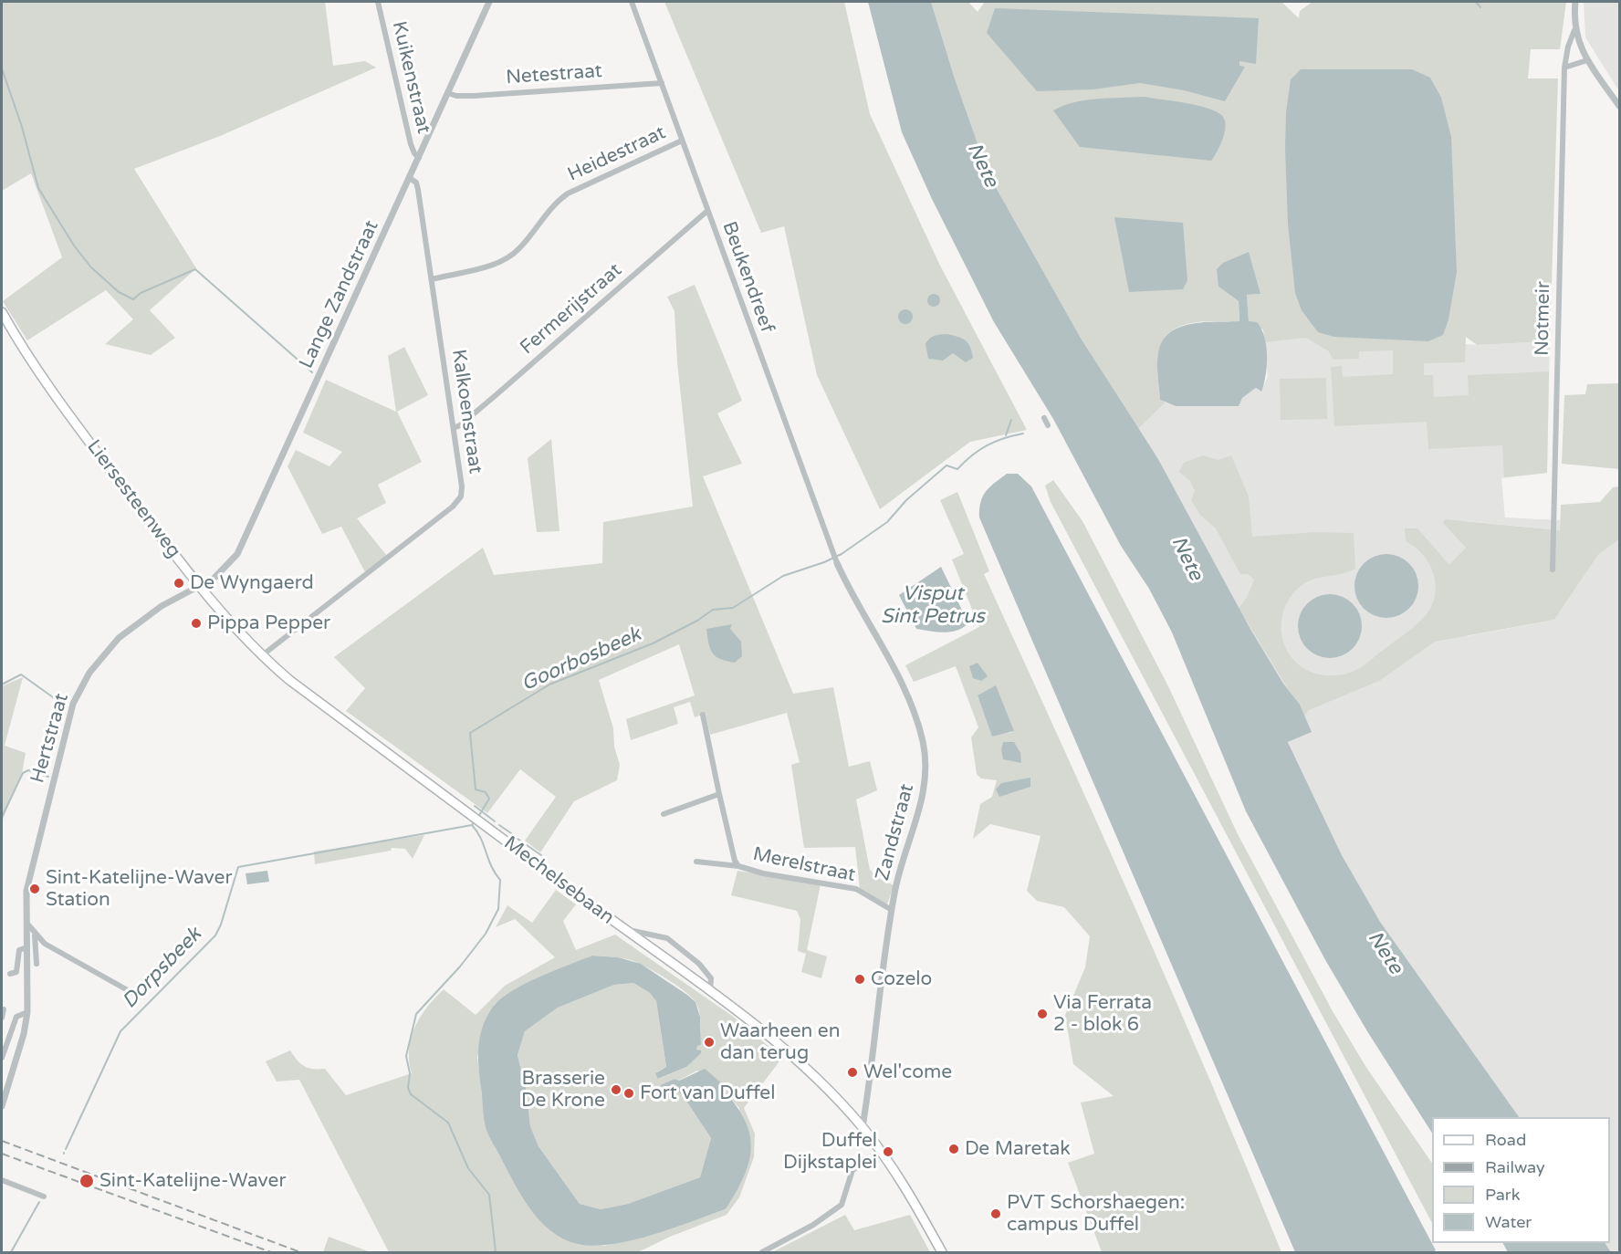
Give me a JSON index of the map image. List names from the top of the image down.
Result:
{
  "streets": {
    "main road": ["Liersesteenweg", "Mechelsebaan"],
    "street": [
      "Netestraat",
      "Kuikenstraat",
      "Heidestraat",
      "Beukendreef",
      "Lange Zandstraat",
      "Fermerijstraat",
      "Notmeir",
      "Kalkoenstraat",
      "Hertstraat",
      "Zandstraat",
      "Merelstraat"
    ]
  },
  "crossings": [
    ["Netestraat", "Beukendreef"],
    ["Netestraat", "Lange Zandstraat"],
    ["Kuikenstraat", "Lange Zandstraat"],
    ["Heidestraat", "Beukendreef"],
    ["Heidestraat", "Kalkoenstraat"],
    ["Beukendreef", "Fermerijstraat"],
    ["Beukendreef", "Zandstraat"],
    ["Lange Zandstraat", "Kalkoenstraat"],
    ["Lange Zandstraat", "Liersesteenweg"],
    ["Lange Zandstraat", "Hertstraat"],
    ["Fermerijstraat", "Kalkoenstraat"],
    ["Kalkoenstraat", "Liersesteenweg"],
    ["Liersesteenweg", "Hertstraat"],
    ["Liersesteenweg", "Mechelsebaan"],
    ["Zandstraat", "Merelstraat"],
    ["Zandstraat", "Mechelsebaan"]
  ],
  "water": [
    "Nete",
    "Visput Sint Petrus",
    "Goorbosbeek",
    "Dorpsbeek"
  ],
  "places": [
    "De Wyngaerd",
    "Pippa Pepper",
    "Sint-Katelijne-Waver Station",
    "Cozelo",
    "Via Ferrata 2 - blok 6",
    "Waarheen en dan terug",
    "Wel'come",
    "Brasserie De Krone",
    "Fort van Duffel",
    "De Maretak",
    "Duffel Dijkstaplei",
    "Sint-Katelijne-Waver",
    "PVT Schorshaegen: campus Duffel"
  ],
  "legend": [
    "Road",
    "Railway",
    "Park",
    "Water"
  ]
}
